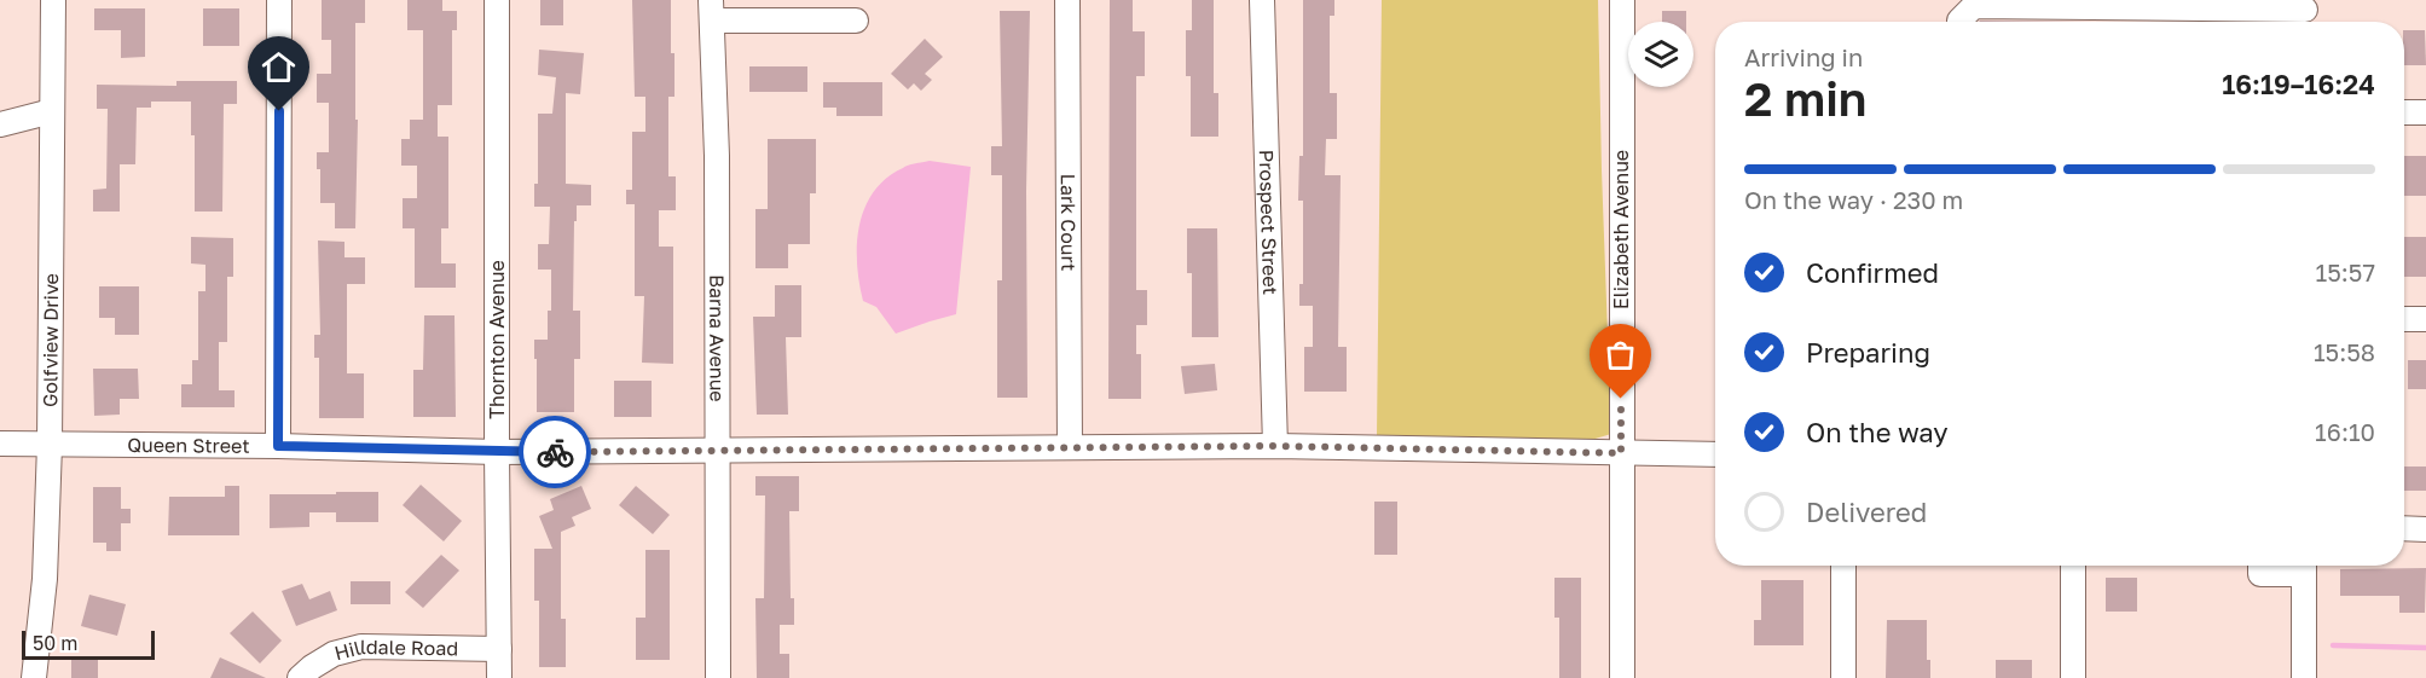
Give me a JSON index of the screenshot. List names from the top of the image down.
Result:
{
  "streets": {
    "street": [
      "Prospect Street",
      "Lark Court",
      "Elizabeth Avenue",
      "Barna Avenue",
      "Golfview Drive",
      "Thornton Avenue",
      "Queen Street",
      "Hilldale Road"
    ]
  },
  "crossings": [
    ["Prospect Street", "Queen Street"],
    ["Lark Court", "Queen Street"],
    ["Elizabeth Avenue", "Queen Street"],
    ["Barna Avenue", "Queen Street"],
    ["Golfview Drive", "Queen Street"],
    ["Thornton Avenue", "Queen Street"],
    ["Thornton Avenue", "Hilldale Road"]
  ],
  "scale_bar": "50 m",
  "page": {
    "heading": ["2 min", "Arriving in", "16:19–16:24"],
    "bar": "On the way · 230 m",
    "list": [
      ["Confirmed", "15:57"],
      ["Preparing", "15:58"],
      ["On the way", "16:10"],
      "Delivered"
    ],
    "scale": "50 m"
  }
}
